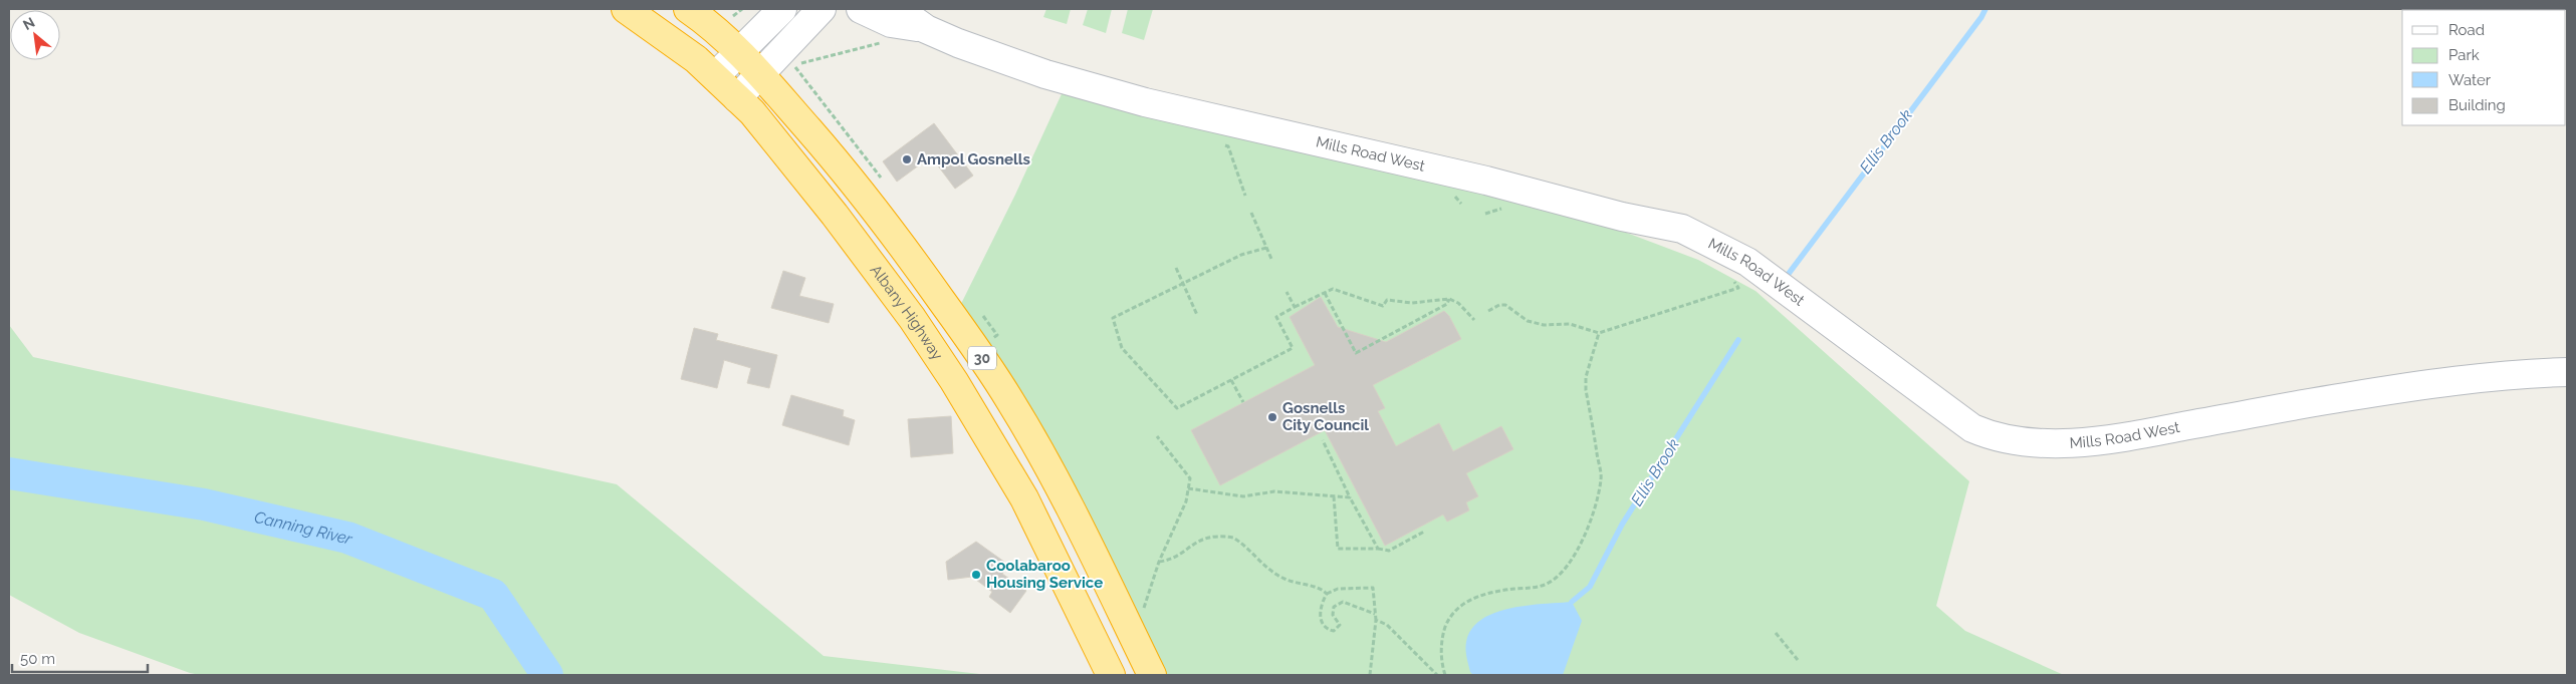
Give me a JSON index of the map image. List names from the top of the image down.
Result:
{
  "streets": {
    "highway": ["Albany Highway", "30"],
    "main road": ["Mills Road West"]
  },
  "water": ["Ellis Brook", "Canning River"],
  "places": ["Ampol Gosnells", "Gosnells City Council", "Coolabaroo Housing Service"],
  "legend": [
    "Road",
    "Park",
    "Water",
    "Building"
  ],
  "scale_bar": "50 m",
  "north": "top left"
}
